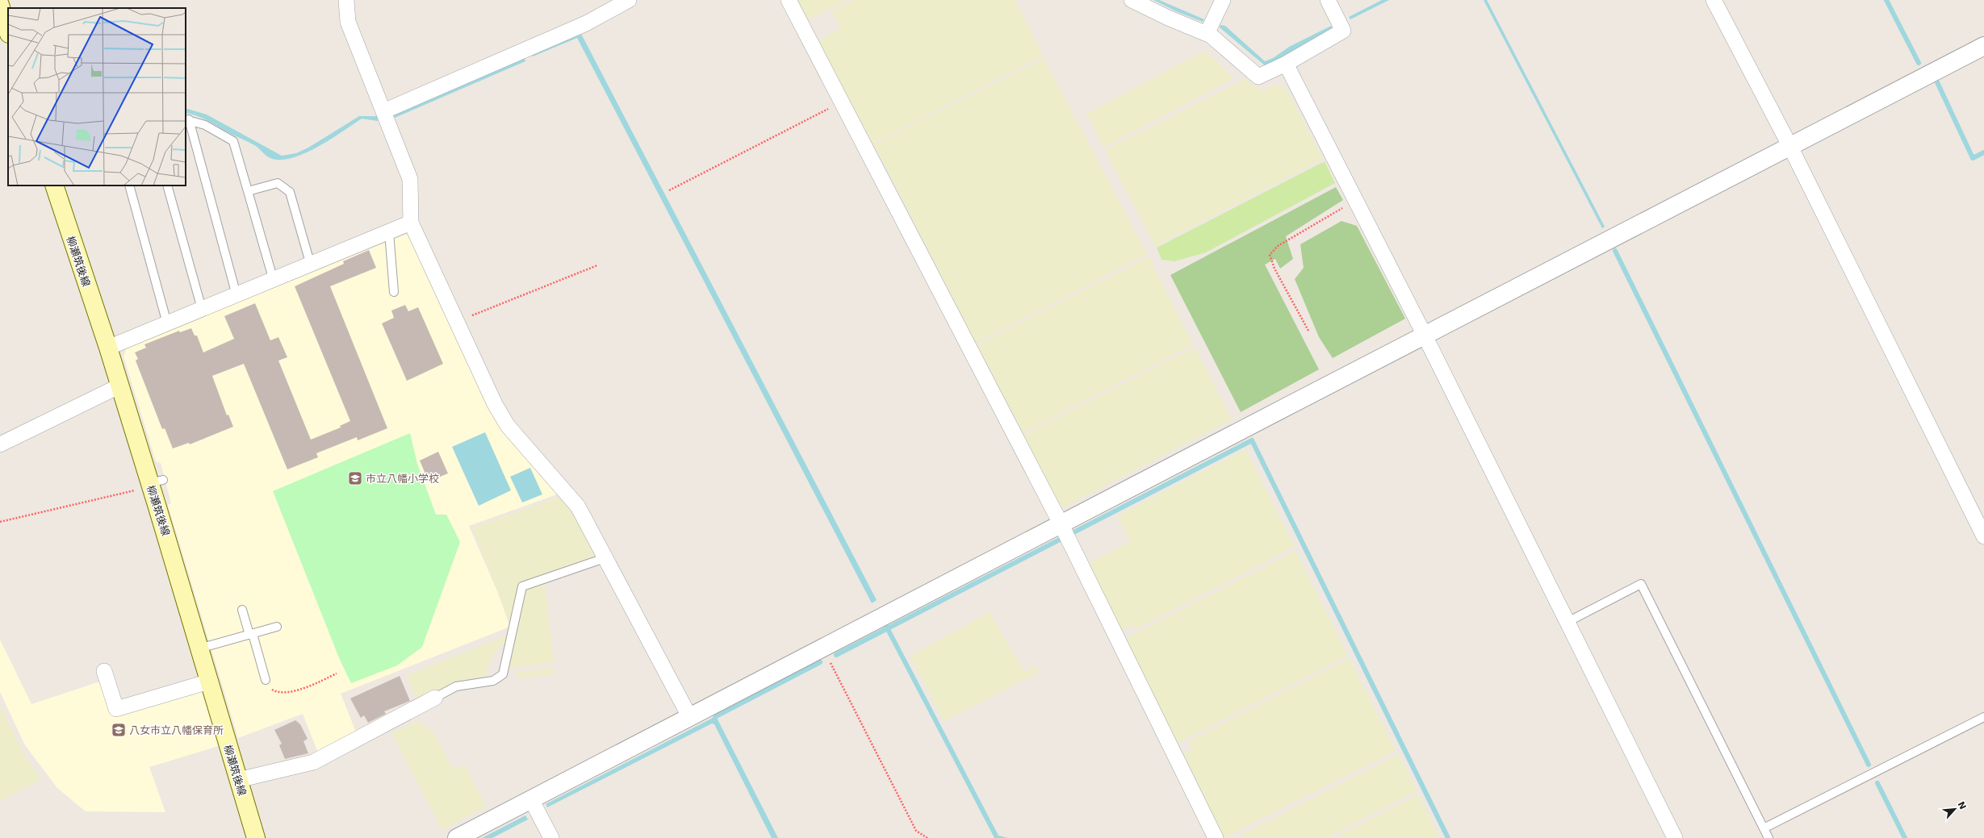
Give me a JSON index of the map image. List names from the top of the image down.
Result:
{
  "streets": {
    "main road": ["柳瀬筑後線"]
  },
  "places": {
    "school or university": ["市立八幡小学校", "八女市立八幡保育所"]
  },
  "north": "top right"
}
